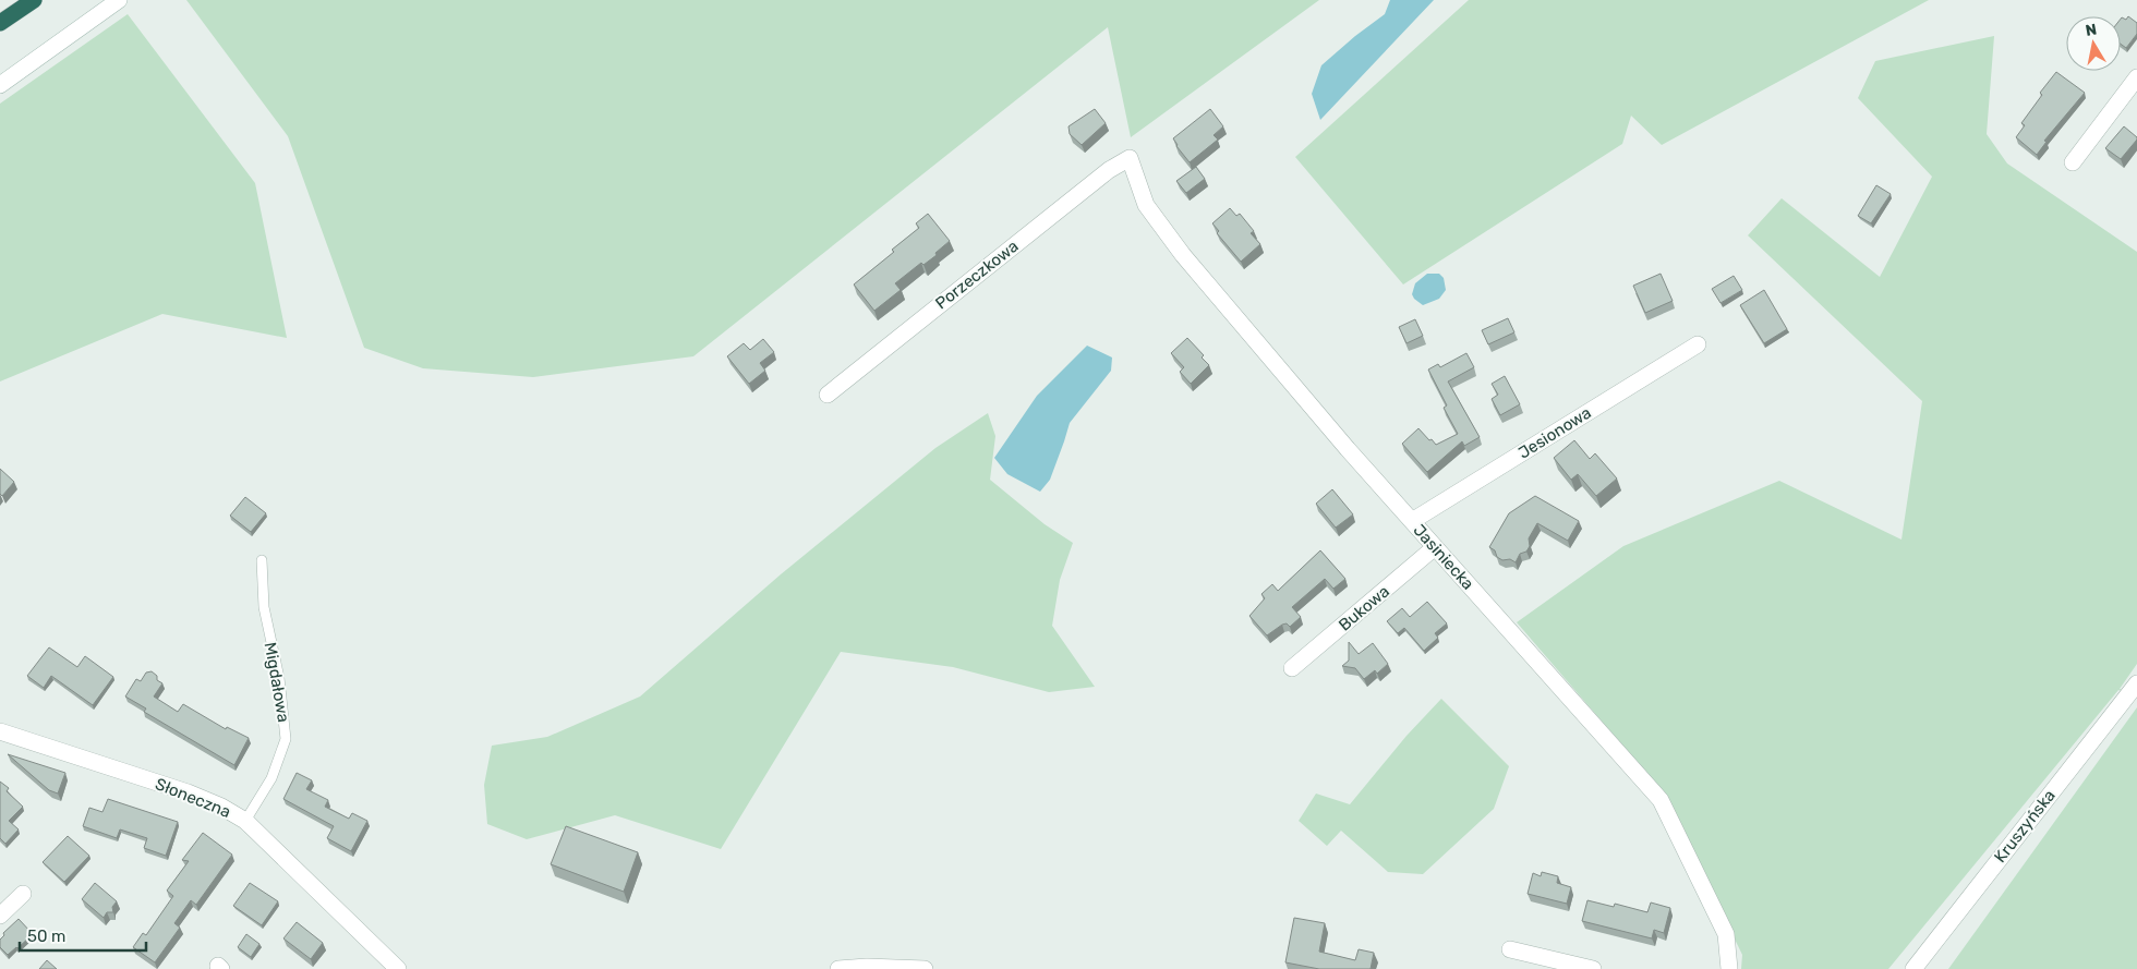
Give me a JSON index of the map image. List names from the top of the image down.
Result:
{
  "streets": {
    "street": [
      "Porzeczkowa",
      "Jesionowa",
      "Jasiniecka",
      "Bukowa",
      "Słoneczna",
      "Kruszyńska"
    ],
    "lane": ["Migdałowa"]
  },
  "crossings": [
    ["Porzeczkowa", "Jasiniecka"],
    ["Jesionowa", "Jasiniecka"],
    ["Jasiniecka", "Bukowa"],
    ["Migdałowa", "Słoneczna"]
  ],
  "scale_bar": "50 m",
  "north": "top"
}
